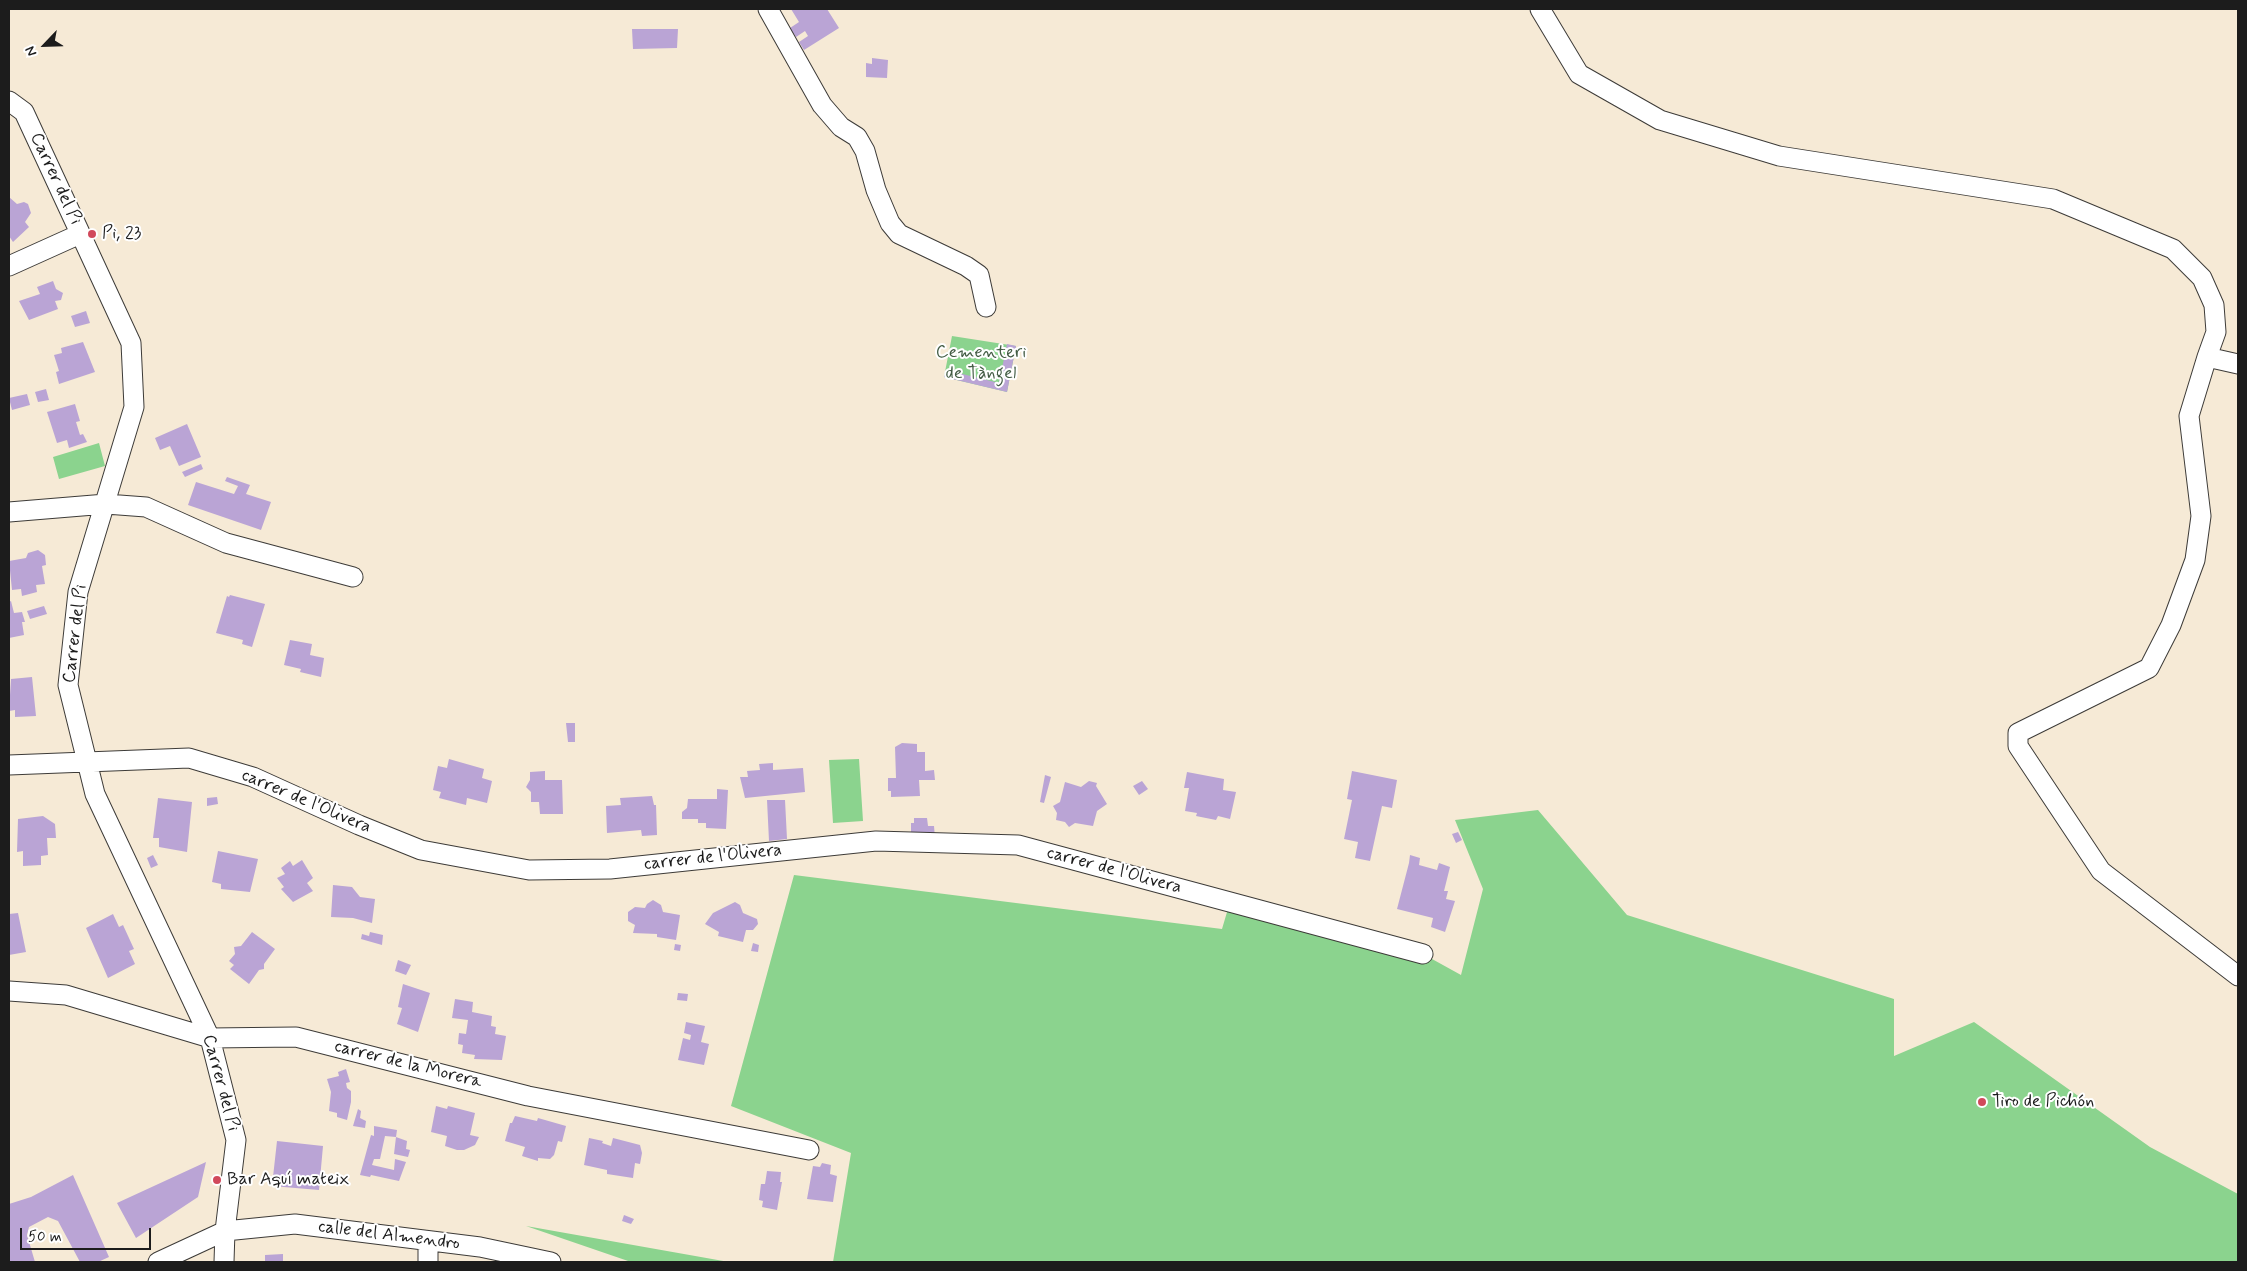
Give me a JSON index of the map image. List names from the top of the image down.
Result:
{
  "streets": {
    "street": [
      "Carrer del Pi",
      "carrer de l'Olivera",
      "carrer de la Morera",
      "calle del Almendro"
    ]
  },
  "crossings": [
    ["Carrer del Pi", "carrer de l'Olivera"],
    ["Carrer del Pi", "carrer de la Morera"],
    ["Carrer del Pi", "calle del Almendro"]
  ],
  "parks": ["Cementeri de Tàngel"],
  "places": ["Pi, 23", "Tiro de Pichón", "Bar Aquí mateix"],
  "scale_bar": "50 m",
  "north": "bottom left"
}
